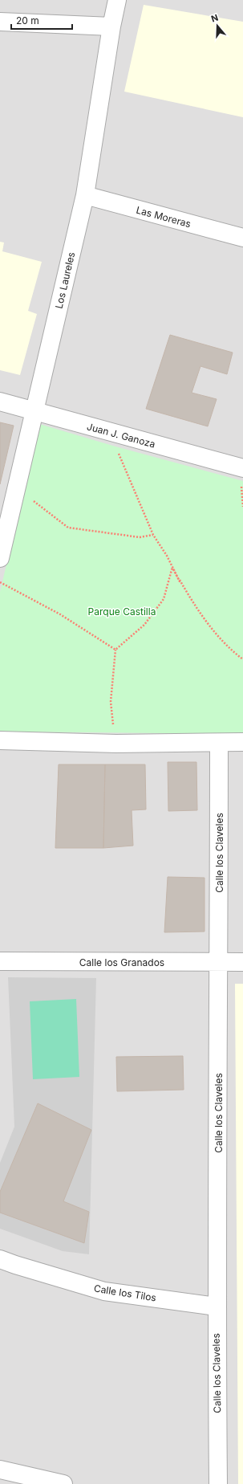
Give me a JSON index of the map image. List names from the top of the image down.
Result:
{
  "streets": {
    "street": [
      "Las Moreras",
      "Los Laureles",
      "Juan J. Ganoza",
      "Calle los Claveles",
      "Calle los Granados",
      "Calle los Tilos"
    ]
  },
  "crossings": [
    ["Las Moreras", "Los Laureles"],
    ["Los Laureles", "Juan J. Ganoza"],
    ["Calle los Claveles", "Calle los Granados"],
    ["Calle los Claveles", "Calle los Tilos"]
  ],
  "parks": ["Parque Castilla"],
  "scale_bar": "20 m",
  "north": "top"
}
